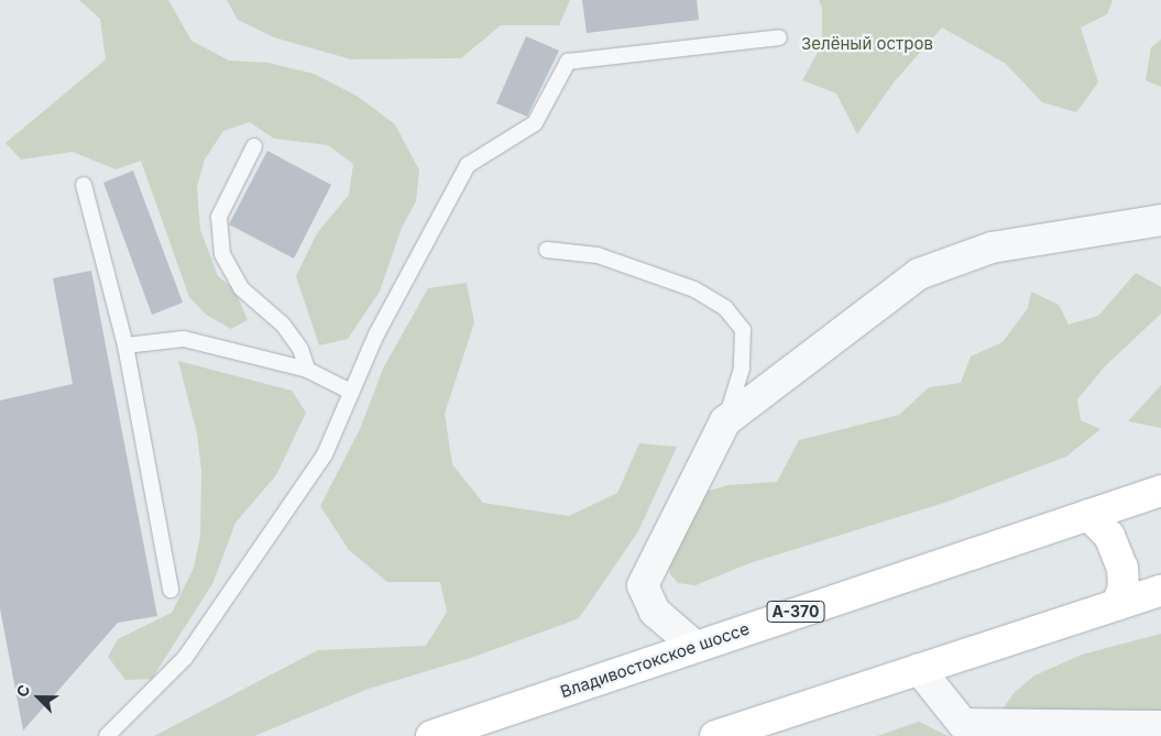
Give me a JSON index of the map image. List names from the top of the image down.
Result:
{
  "streets": {
    "highway": ["А-370", "Владивостокское шоссе"]
  },
  "parks": ["Зелёный остров"],
  "north": "top left"
}
